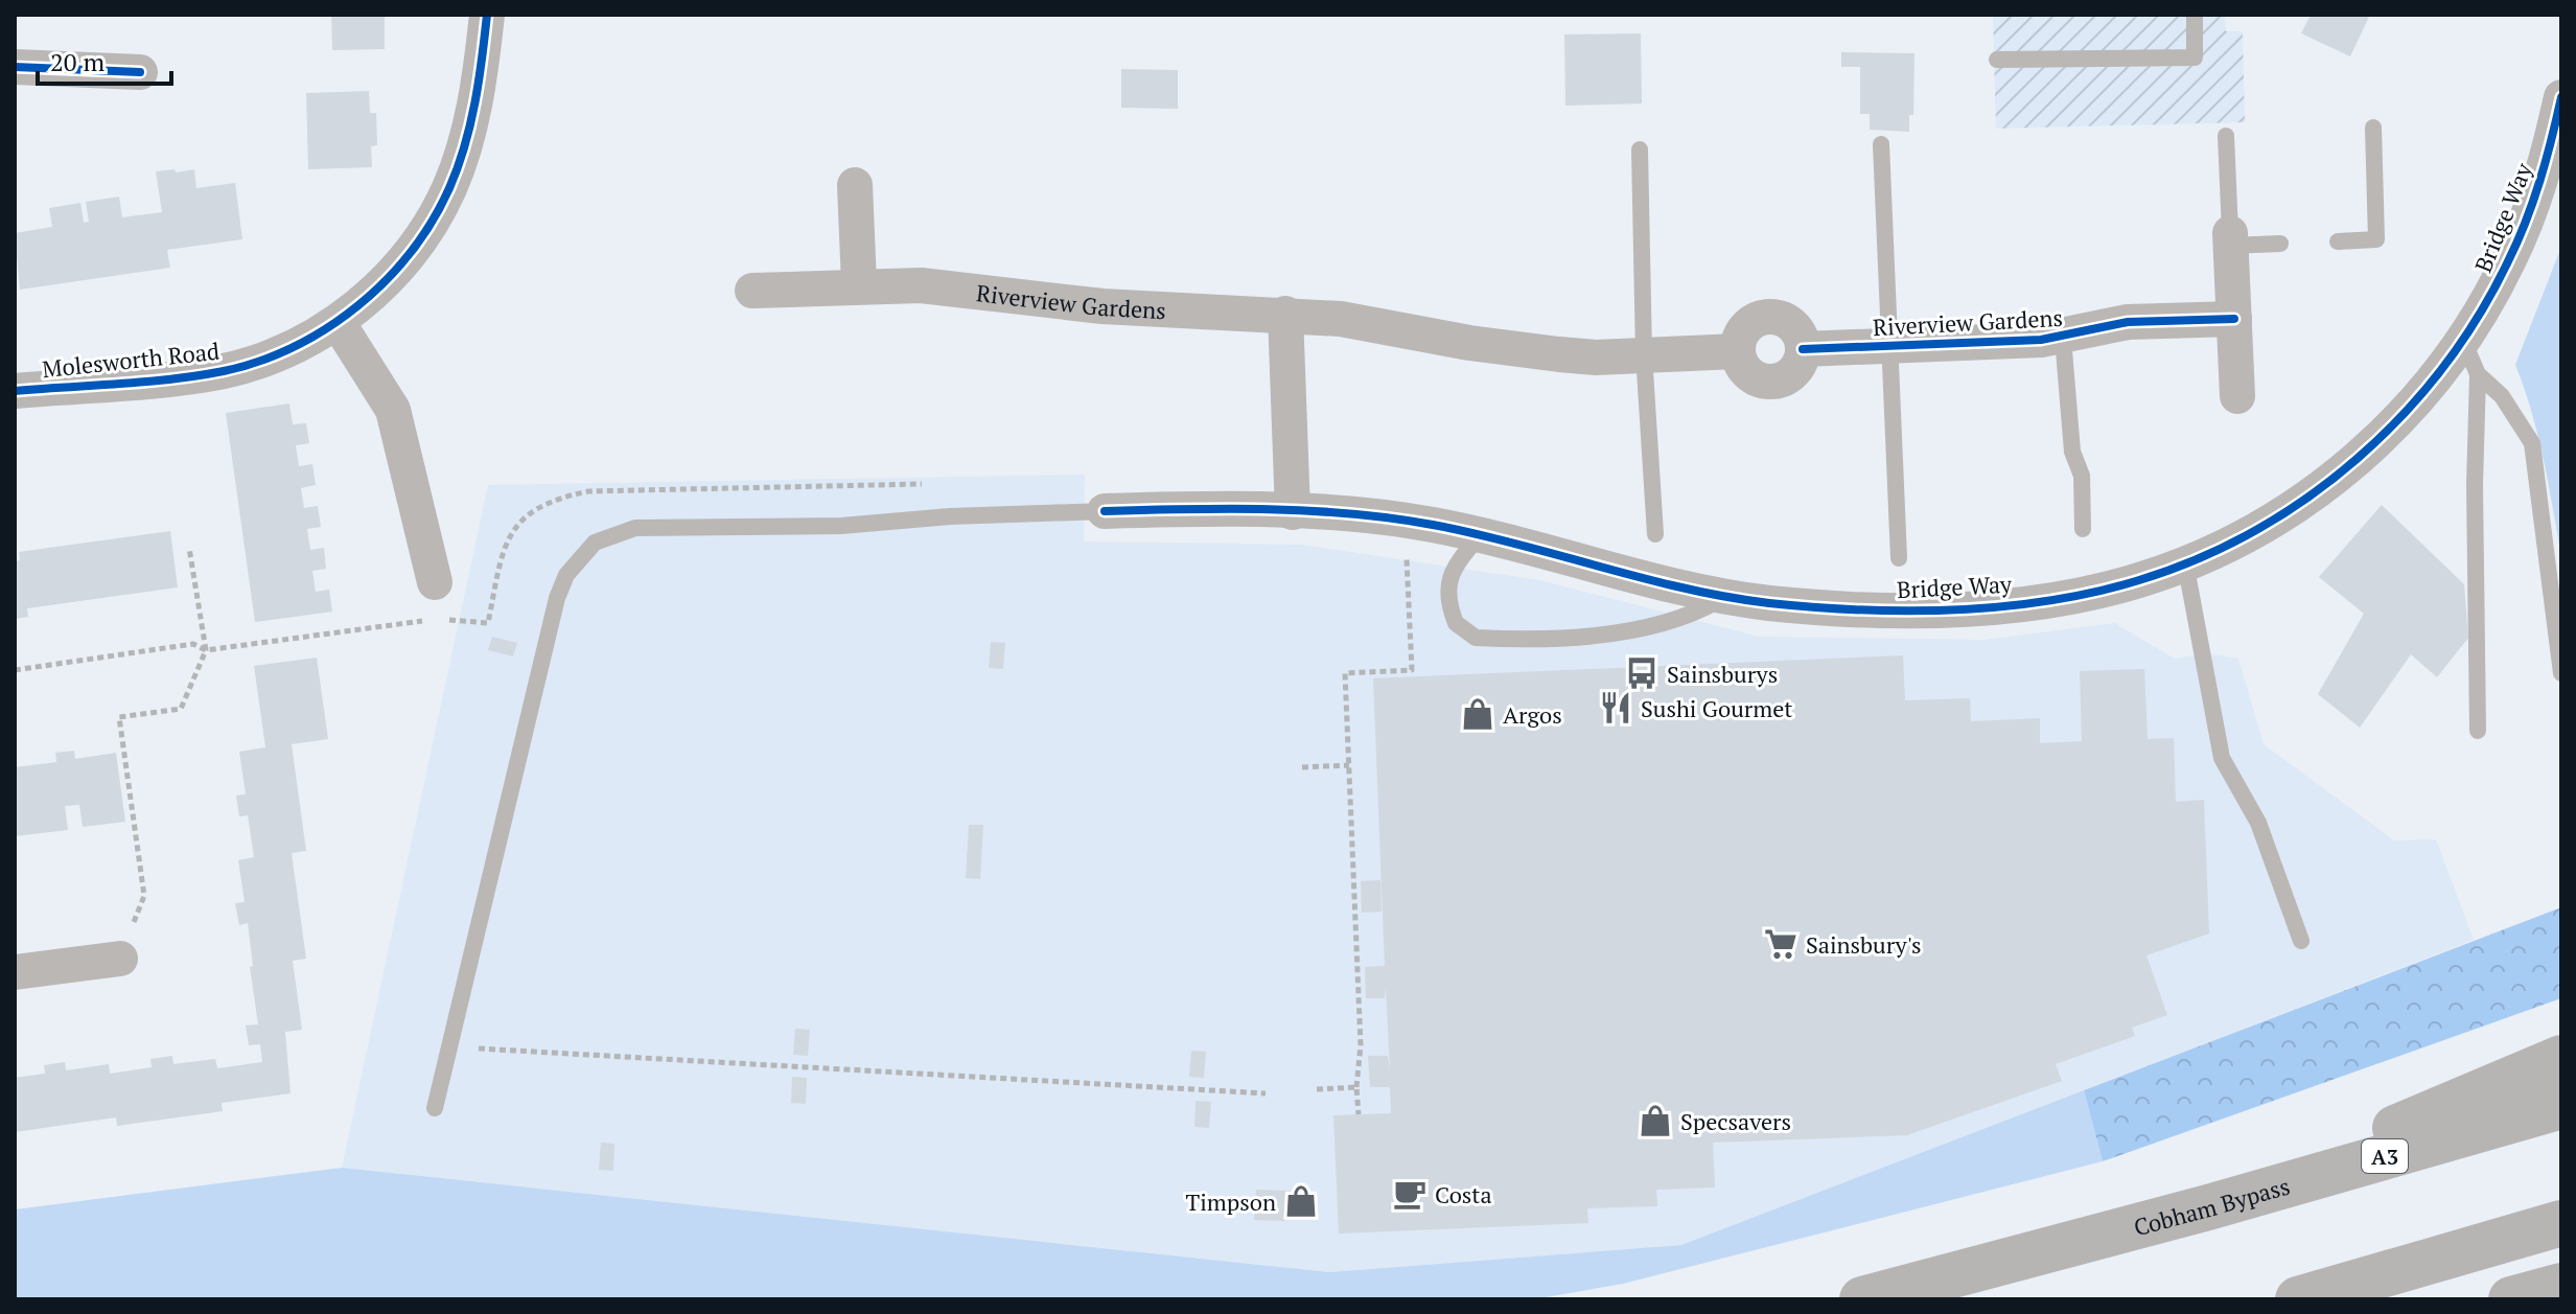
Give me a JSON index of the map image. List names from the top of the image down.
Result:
{
  "streets": {
    "highway": ["A3", "Cobham Bypass"],
    "street": ["Bridge Way", "Riverview Gardens", "Molesworth Road"]
  },
  "places": {
    "bus stop": ["Sainsburys"],
    "restaurant": ["Sushi Gourmet"],
    "shop": ["Argos", "Specsavers", "Timpson"],
    "supermarket": ["Sainsbury's"],
    "cafe": ["Costa"]
  },
  "scale_bar": "20 m"
}
